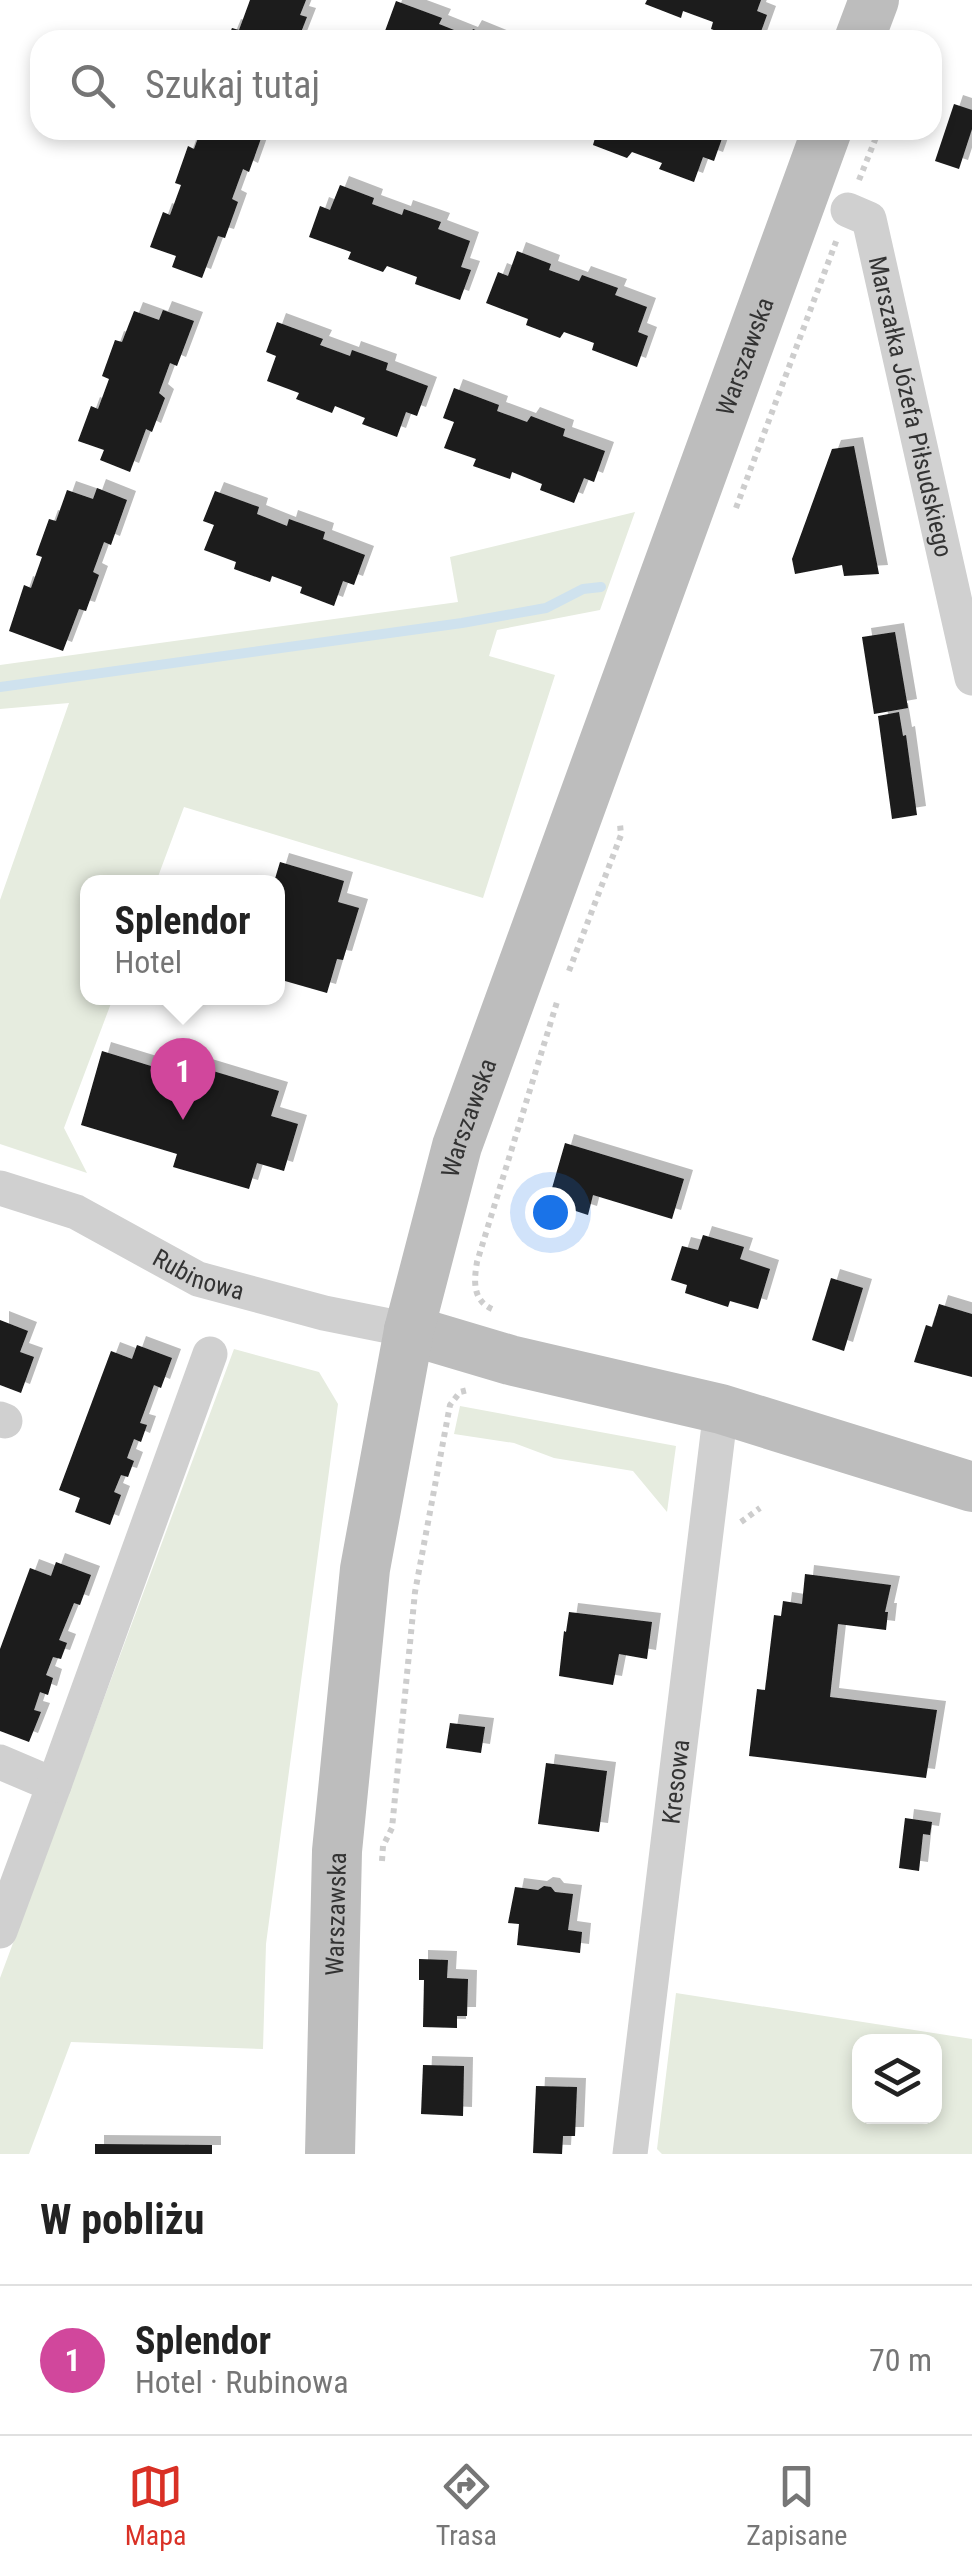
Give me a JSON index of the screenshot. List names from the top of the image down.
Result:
{
  "streets": {
    "main road": ["Warszawska"],
    "street": ["Marszałka Józefa Piłsudskiego", "Rubinowa", "Kresowa"]
  },
  "crossings": [
    ["Warszawska", "Rubinowa"]
  ],
  "page": {
    "search": "Szukaj tutaj",
    "popup": ["Splendor", "Hotel"],
    "pins": "1",
    "heading": "W pobliżu",
    "list": [
      {
        "mark": "1",
        "name": "Splendor",
        "note": "Hotel · Rubinowa",
        "value": "70 m"
      }
    ],
    "nav": ["Mapa", "Trasa", "Zapisane"]
  }
}
